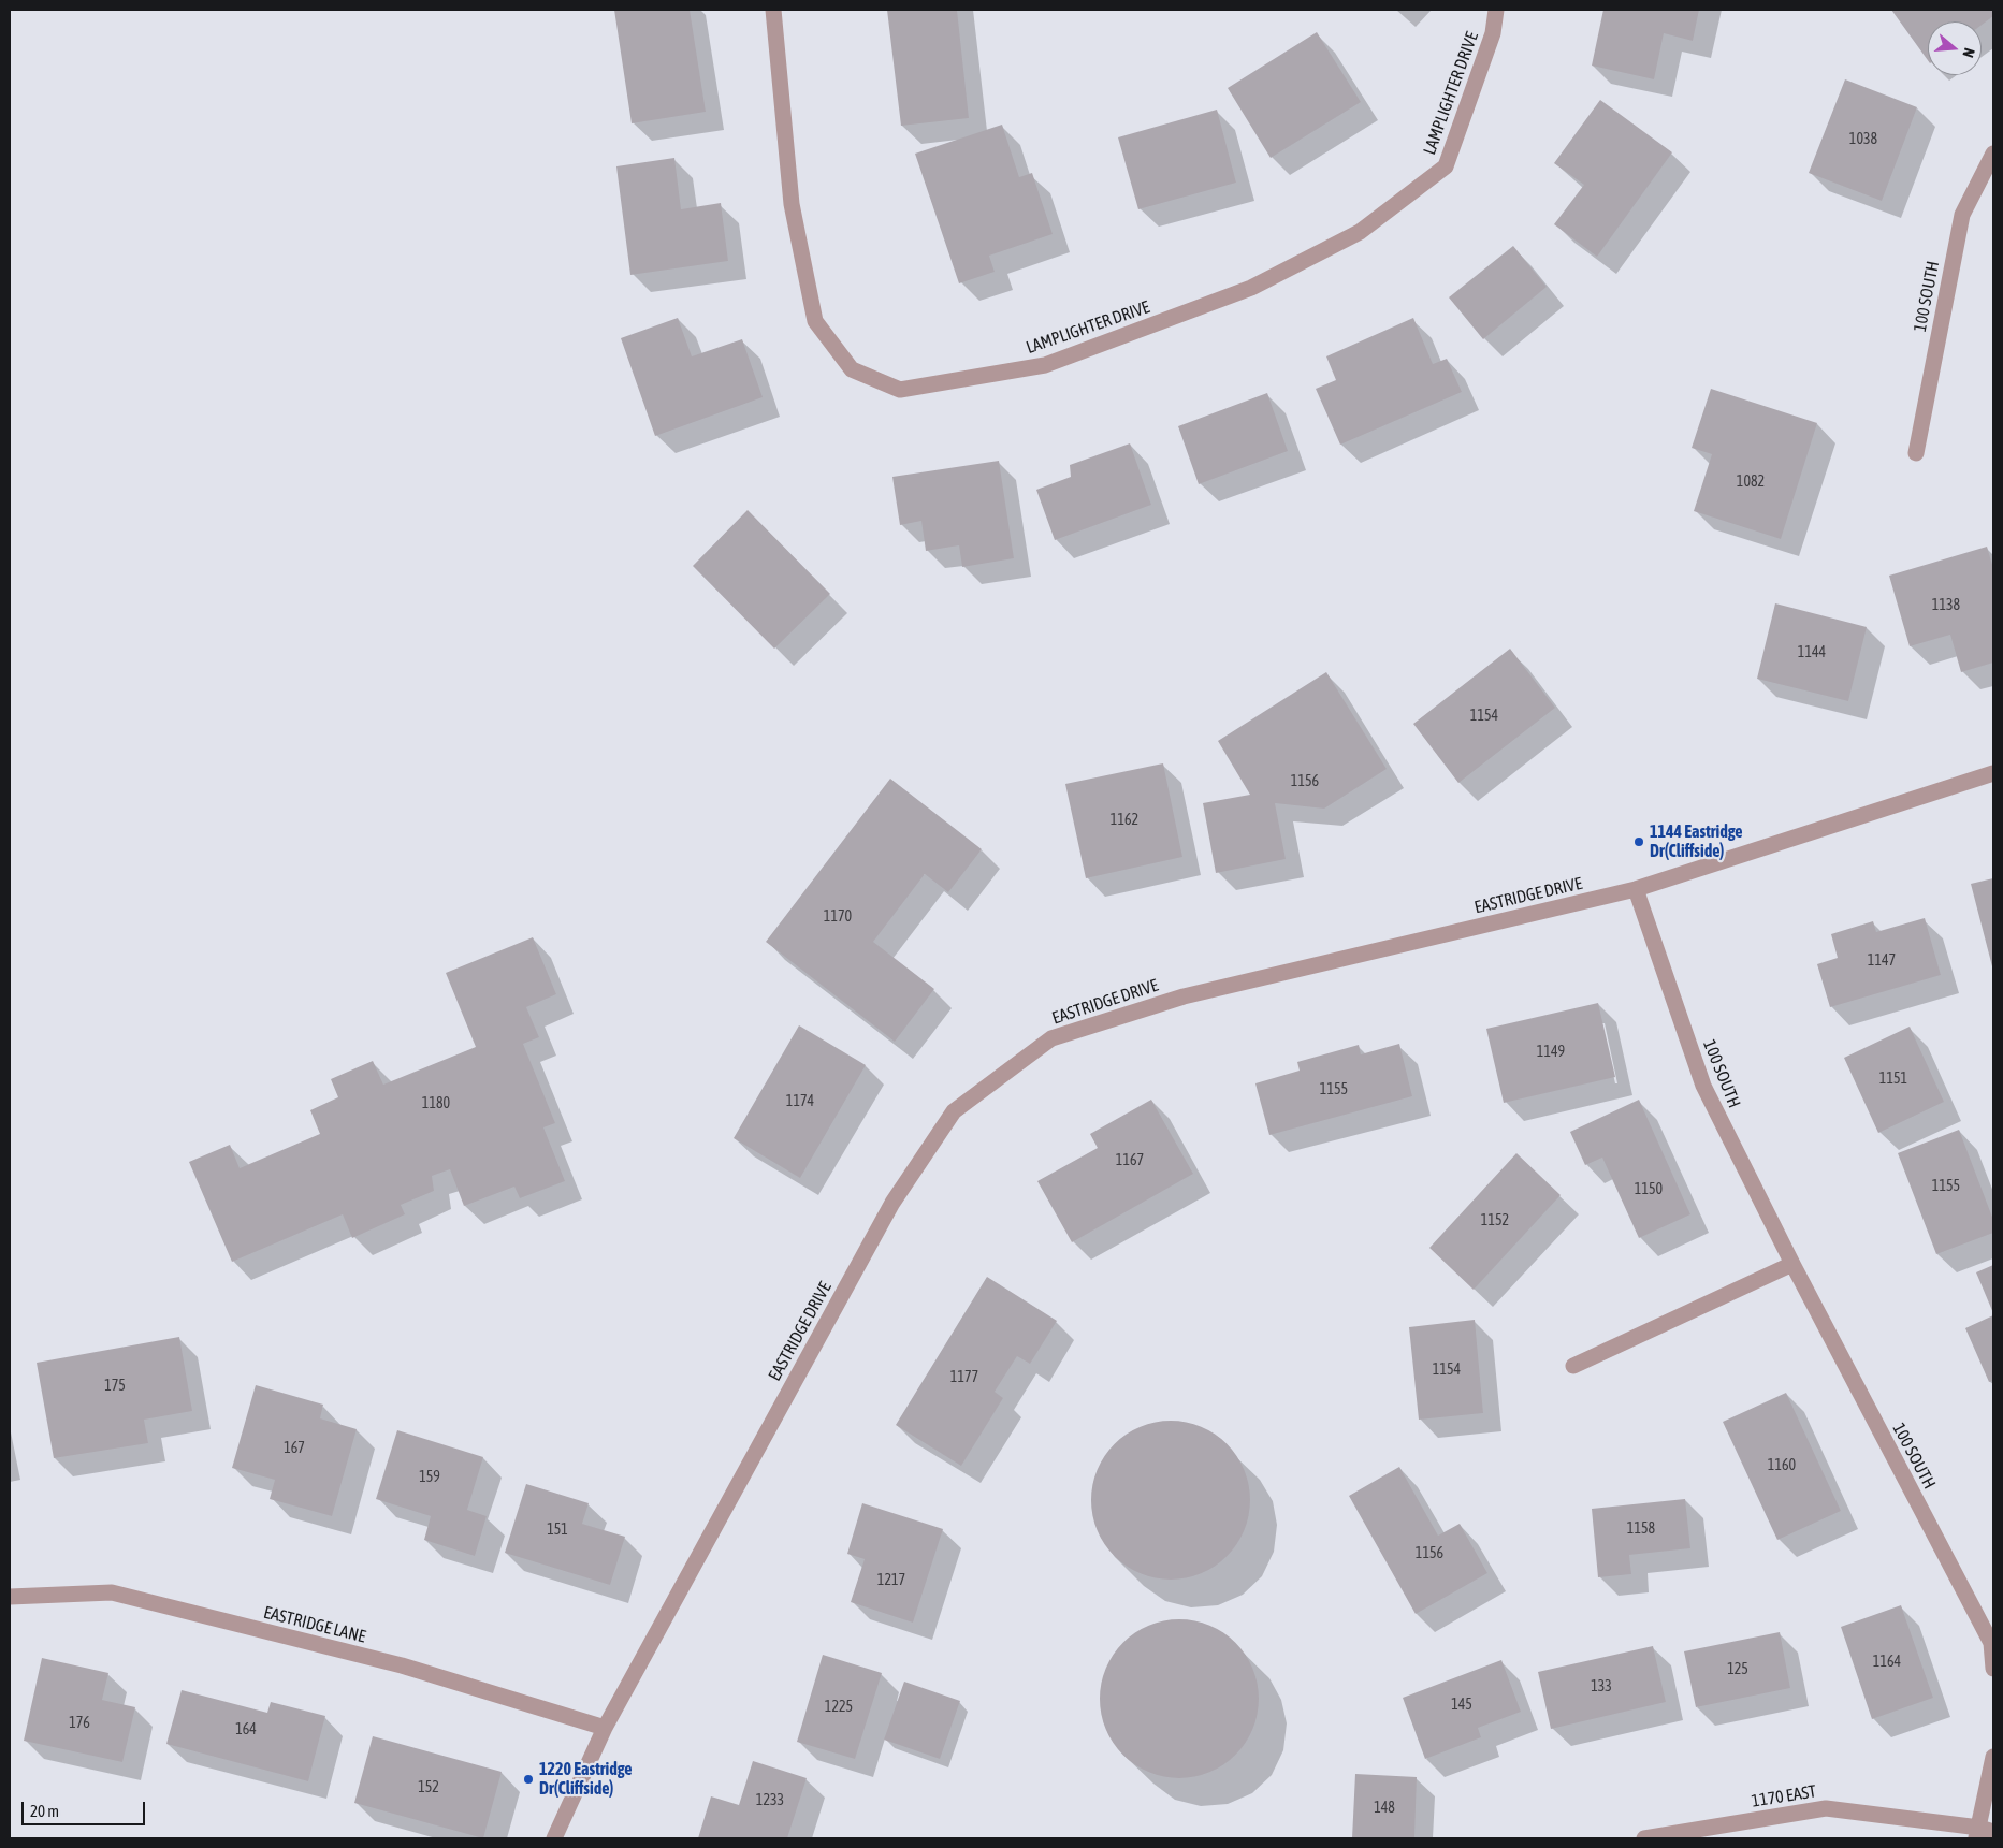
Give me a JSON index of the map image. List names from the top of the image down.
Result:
{
  "streets": {
    "street": [
      "LAMPLIGHTER DRIVE",
      "100 SOUTH",
      "EASTRIDGE DRIVE",
      "EASTRIDGE LANE",
      "1170 EAST"
    ]
  },
  "crossings": [
    ["100 SOUTH", "EASTRIDGE DRIVE"],
    ["EASTRIDGE DRIVE", "EASTRIDGE LANE"]
  ],
  "places": ["1144 Eastridge Dr(Cliffside)", "1220 Eastridge Dr(Cliffside)"],
  "house_numbers": [
    "1038",
    "1082",
    "1138",
    "1144",
    "1154",
    "1156",
    "1162",
    "1170",
    "1147",
    "1149",
    "1151",
    "1155",
    "1174",
    "1180",
    "1167",
    "1155",
    "1150",
    "1152",
    "1154",
    "1177",
    "175",
    "167",
    "1160",
    "159",
    "1158",
    "151",
    "1156",
    "1217",
    "1164",
    "125",
    "133",
    "145",
    "1225",
    "176",
    "164",
    "152",
    "1233",
    "148"
  ],
  "scale_bar": "20 m",
  "north": "right"
}
